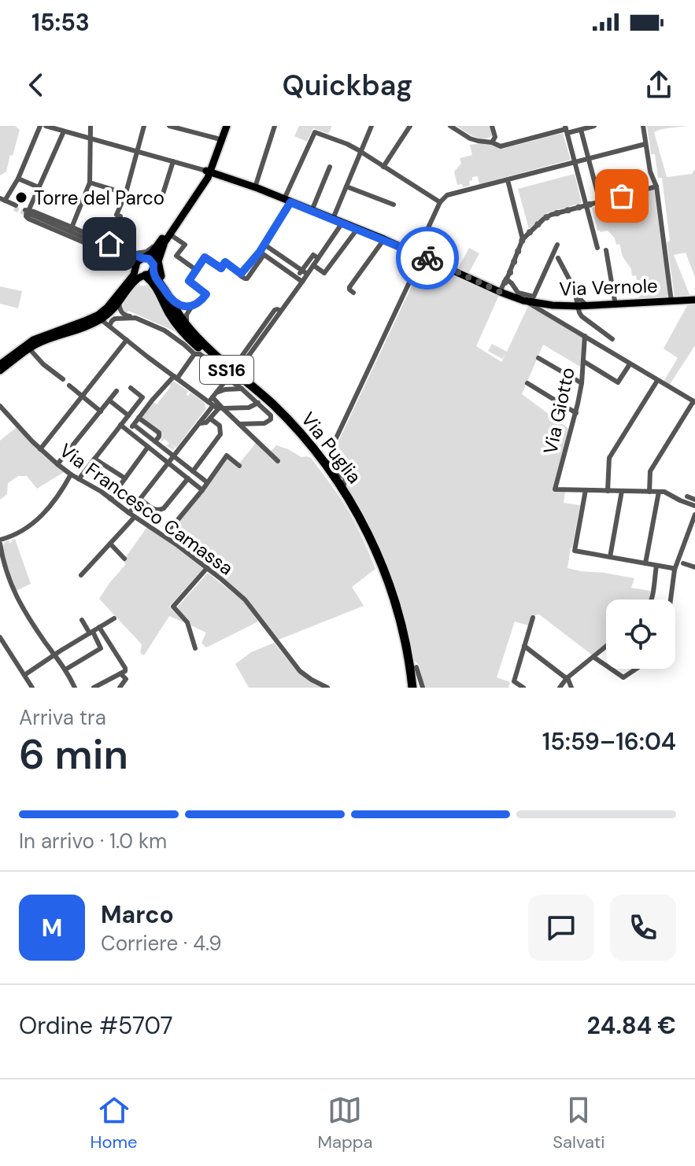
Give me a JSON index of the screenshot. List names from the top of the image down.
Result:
{
  "streets": {
    "highway": ["SS16", "Via Puglia"],
    "main road": ["Via Vernole"],
    "street": ["Via Giotto", "Via Francesco Camassa"]
  },
  "crossings": [
    ["SS16", "Via Puglia"]
  ],
  "places": ["Torre del Parco"],
  "page": {
    "status": "15:53",
    "header": "Quickbag",
    "heading": ["6 min", "Arriva tra", "15:59–16:04"],
    "panel": [
      "Marco",
      "Corriere · 4.9",
      "Ordine #5707",
      "24.84 €"
    ],
    "bar": "In arrivo · 1.0 km",
    "round": "M",
    "tabs": ["Home", "Mappa", "Salvati"]
  }
}
